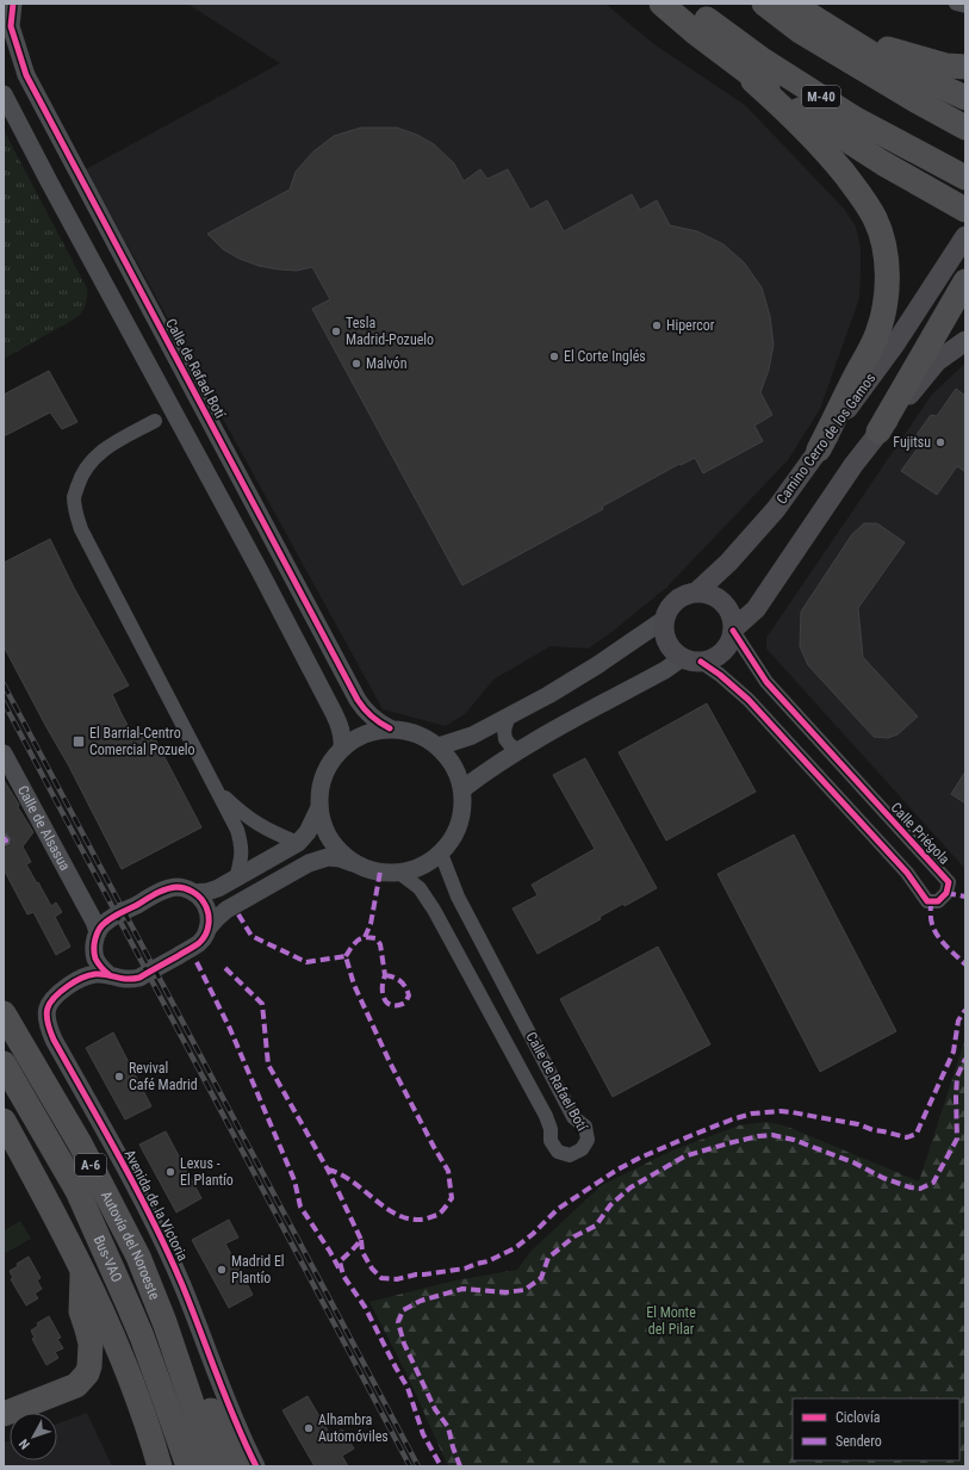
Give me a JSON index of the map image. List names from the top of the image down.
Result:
{
  "streets": {
    "highway": [
      "M-40",
      "A-6",
      "Autovía del Noroeste",
      "Bus-VAO"
    ],
    "main road": ["Camino Cerro de los Gamos"],
    "street": [
      "Calle de Rafael Botí",
      "Calle de Alsasua",
      "Calle Priégola",
      "Avenida de la Victoria"
    ]
  },
  "crossings": [
    ["Camino Cerro de los Gamos", "Calle Priégola"]
  ],
  "parks": ["El Monte del Pilar"],
  "places": {
    "other": [
      "Hipercor",
      "Tesla Madrid-Pozuelo",
      "El Corte Inglés",
      "Malvón",
      "Fujitsu",
      "Revival Café Madrid",
      "Lexus - El Plantío",
      "Madrid El Plantío",
      "Alhambra Automóviles"
    ],
    "transit": ["El Barrial-Centro Comercial Pozuelo"]
  },
  "legend": ["Ciclovía", "Sendero"],
  "north": "bottom left"
}
